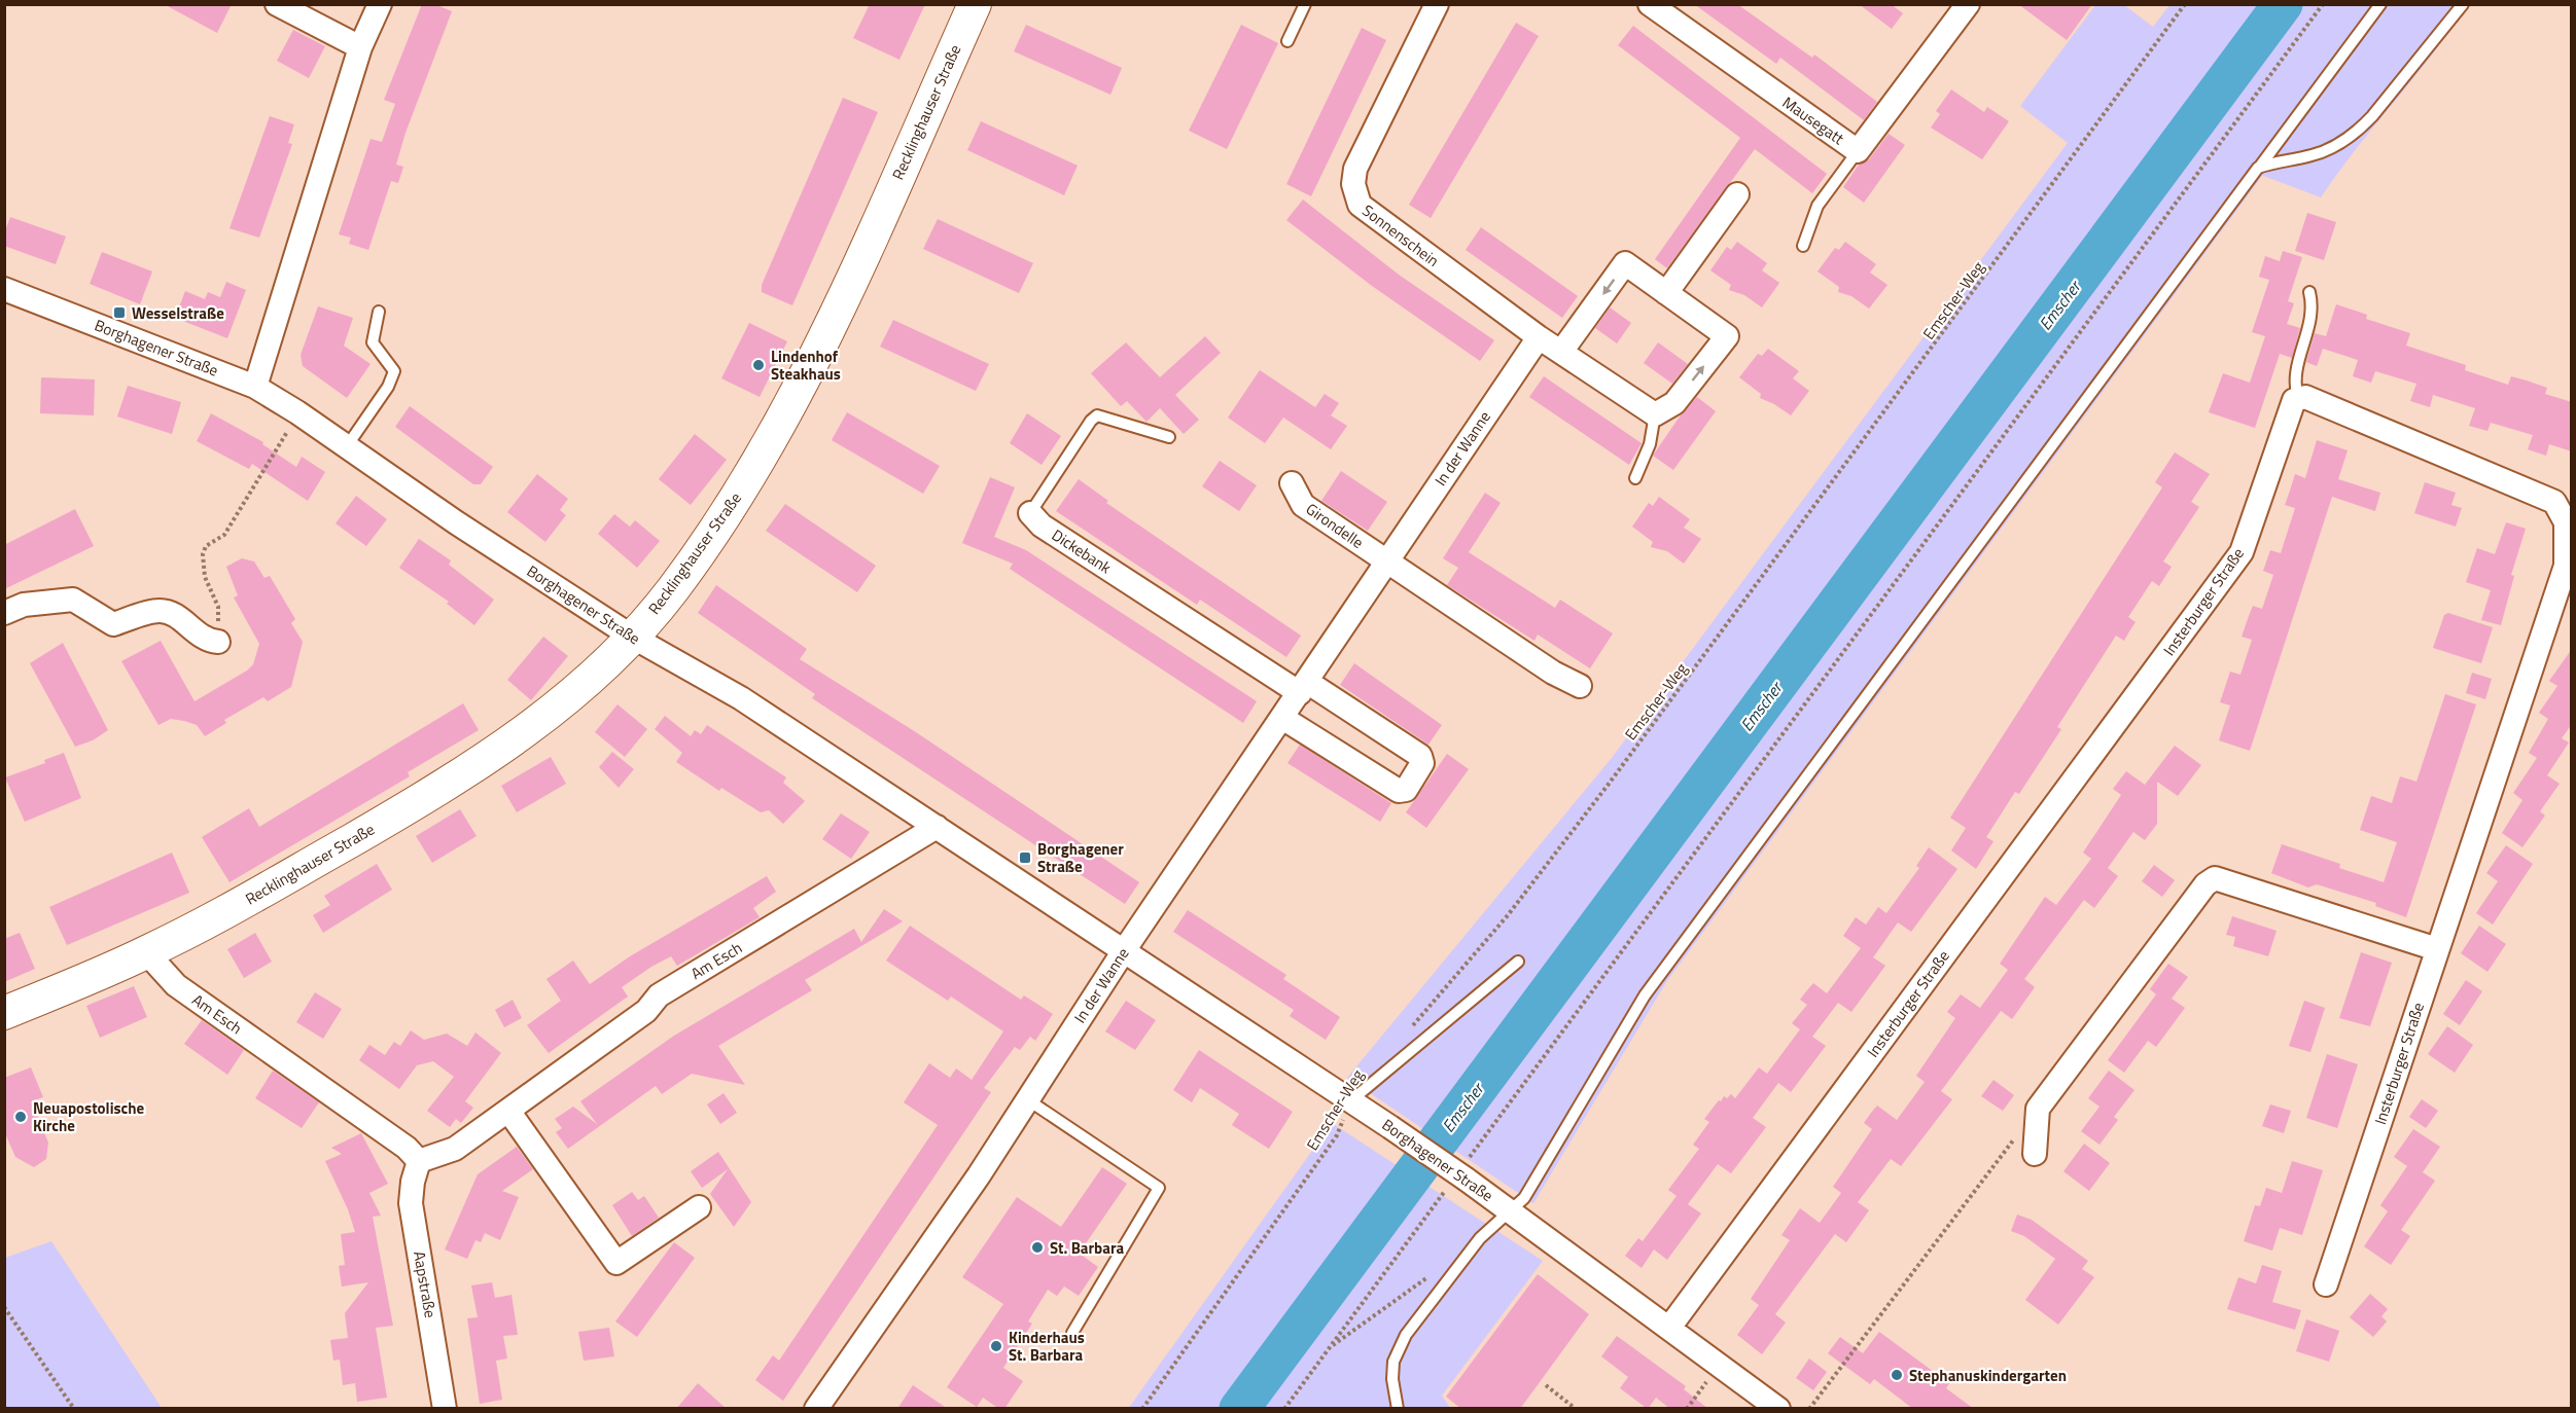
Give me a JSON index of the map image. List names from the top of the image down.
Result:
{
  "streets": {
    "street": [
      "Recklinghauser Straße",
      "Mausegatt",
      "Sonnenschein",
      "Borghagener Straße",
      "In der Wanne",
      "Girondelle",
      "Dickebank",
      "Insterburger Straße",
      "Am Esch",
      "Aapstraße"
    ],
    "path": ["Emscher-Weg"]
  },
  "crossings": [
    ["Recklinghauser Straße", "Borghagener Straße"],
    ["Recklinghauser Straße", "Am Esch"],
    ["Sonnenschein", "In der Wanne"],
    ["Emscher-Weg", "Borghagener Straße"],
    ["Borghagener Straße", "In der Wanne"],
    ["Borghagener Straße", "Insterburger Straße"],
    ["Borghagener Straße", "Am Esch"],
    ["In der Wanne", "Girondelle"],
    ["In der Wanne", "Dickebank"],
    ["Am Esch", "Aapstraße"]
  ],
  "water": ["Emscher"],
  "places": {
    "transit": ["Wesselstraße", "Borghagener Straße"],
    "other": [
      "Lindenhof Steakhaus",
      "Neuapostolische Kirche",
      "St. Barbara",
      "Kinderhaus St. Barbara",
      "Stephanuskindergarten"
    ]
  }
}
